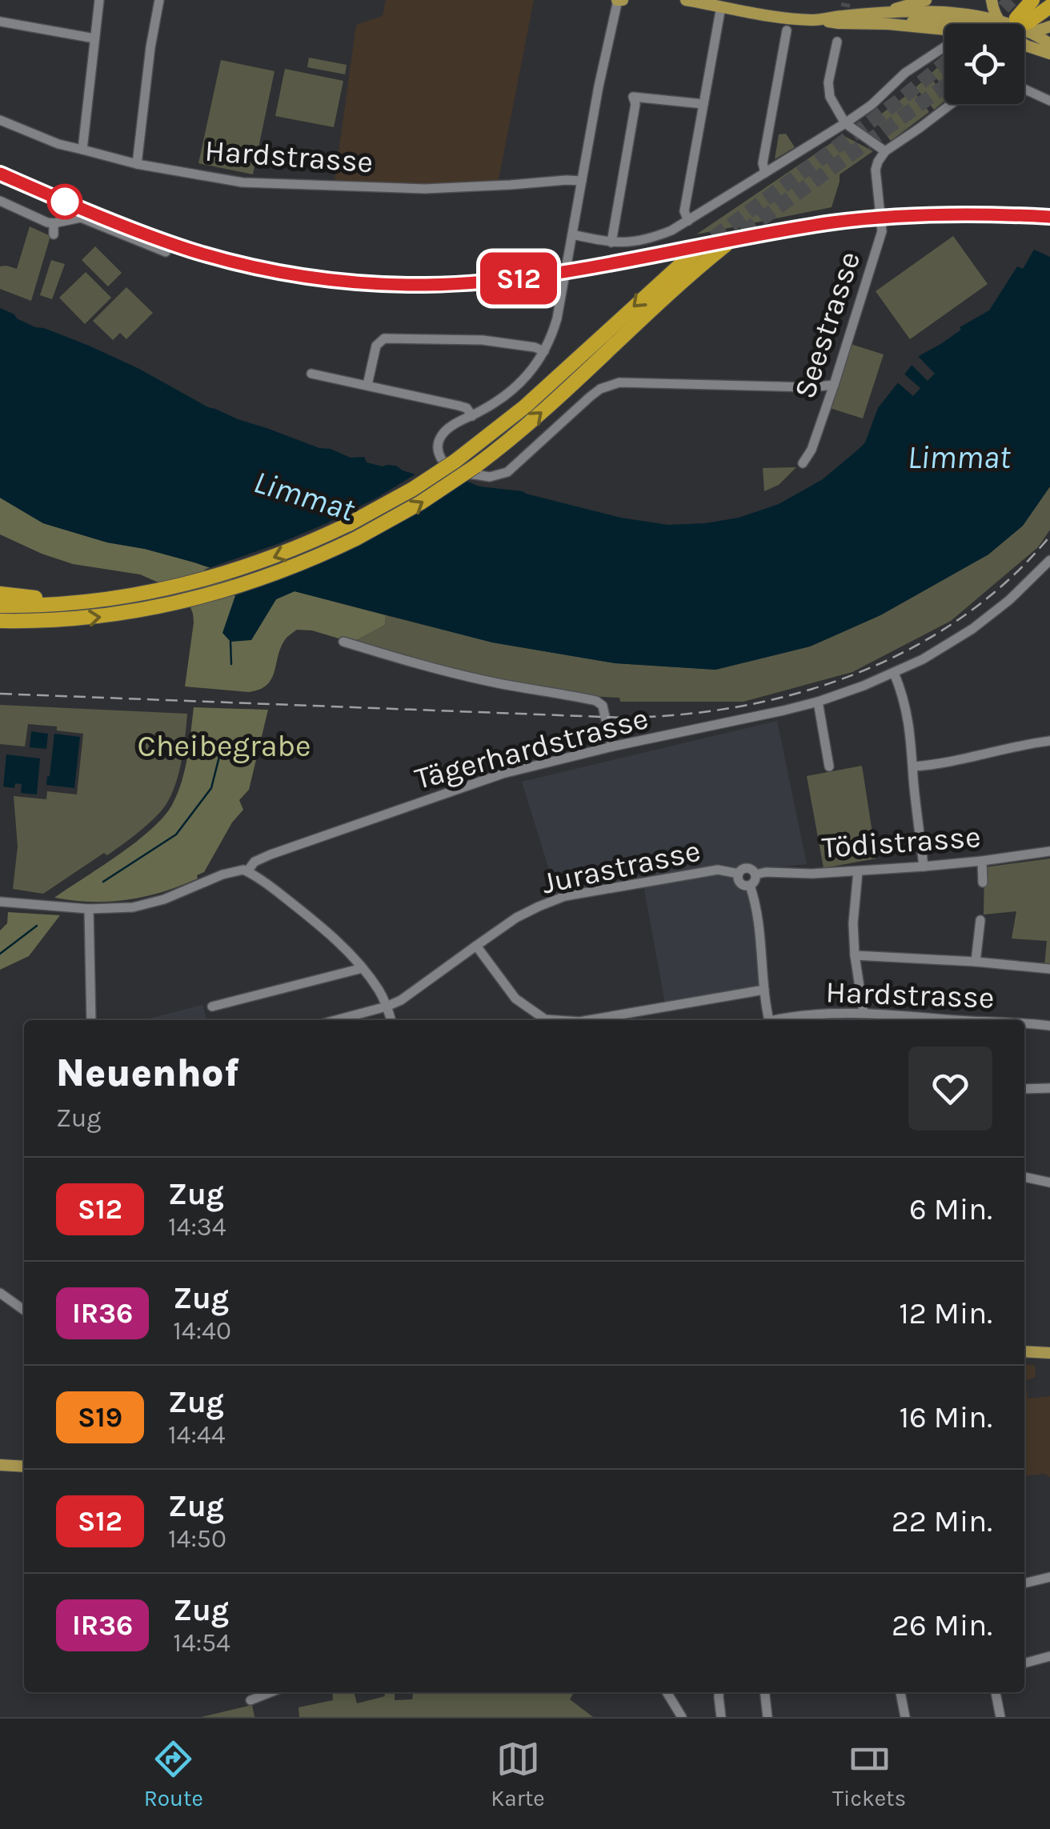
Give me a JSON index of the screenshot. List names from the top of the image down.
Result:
{
  "streets": {
    "street": [
      "Hardstrasse",
      "Seestrasse",
      "Tägerhardstrasse",
      "Tödistrasse",
      "Jurastrasse"
    ]
  },
  "crossings": [
    ["Tödistrasse", "Jurastrasse"]
  ],
  "water": ["Limmat"],
  "parks": ["Cheibegrabe"],
  "page": {
    "on_map": "S12",
    "heading": ["Neuenhof", "Zug"],
    "list": [
      {
        "mark": "S12",
        "name": "Zug",
        "note": "14:34",
        "value": "6 Min."
      },
      {
        "mark": "IR36",
        "name": "Zug",
        "note": "14:40",
        "value": "12 Min."
      },
      {
        "mark": "S19",
        "name": "Zug",
        "note": "14:44",
        "value": "16 Min."
      },
      {
        "mark": "S12",
        "name": "Zug",
        "note": "14:50",
        "value": "22 Min."
      },
      {
        "mark": "IR36",
        "name": "Zug",
        "note": "14:54",
        "value": "26 Min."
      }
    ],
    "tabs": ["Route", "Karte", "Tickets"]
  }
}
